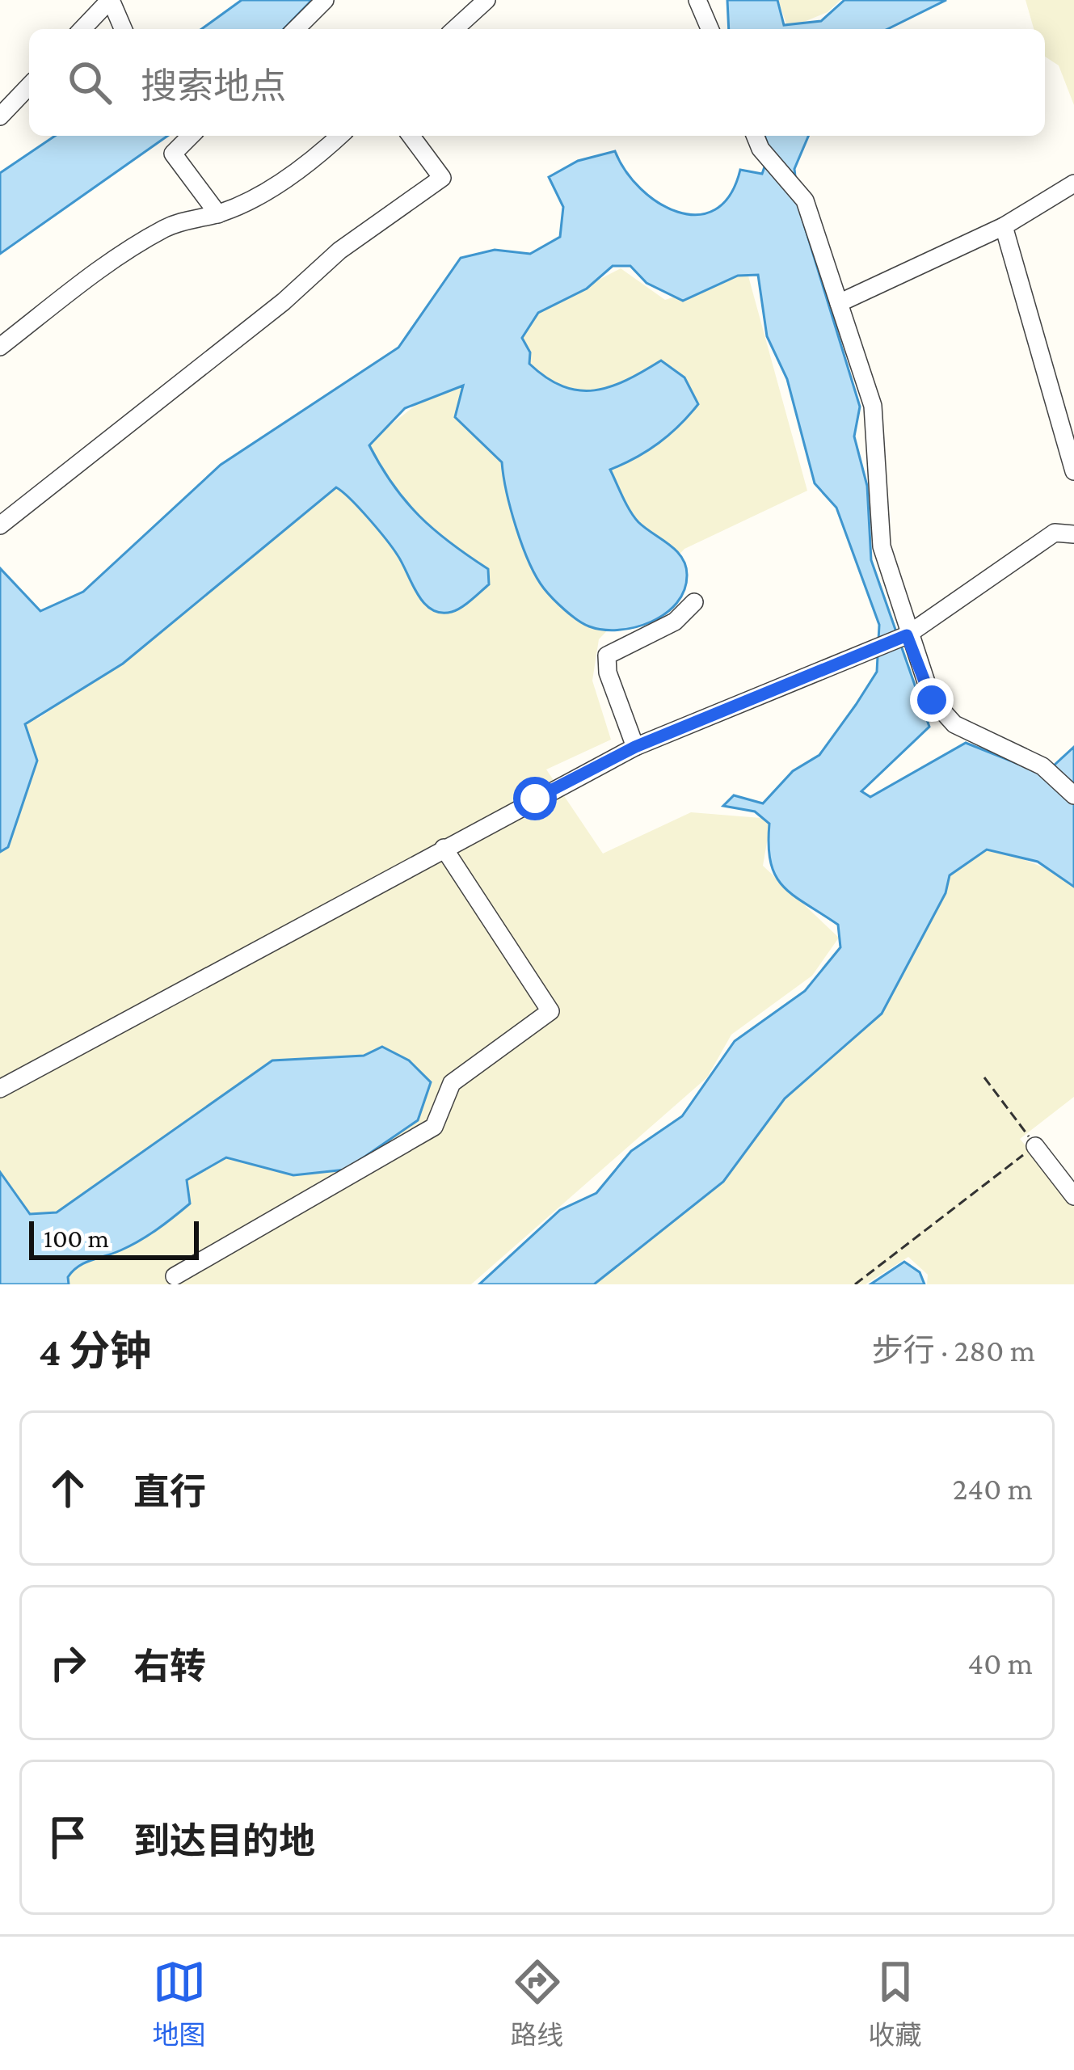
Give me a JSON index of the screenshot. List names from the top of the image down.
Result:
{
  "scale_bar": "100 m",
  "page": {
    "search": "搜索地点",
    "scale": "100 m",
    "heading": ["4 分钟", "步行 · 280 m"],
    "list": [
      ["直行", "240 m"],
      ["右转", "40 m"],
      "到达目的地"
    ],
    "nav": ["地图", "路线", "收藏"]
  }
}
